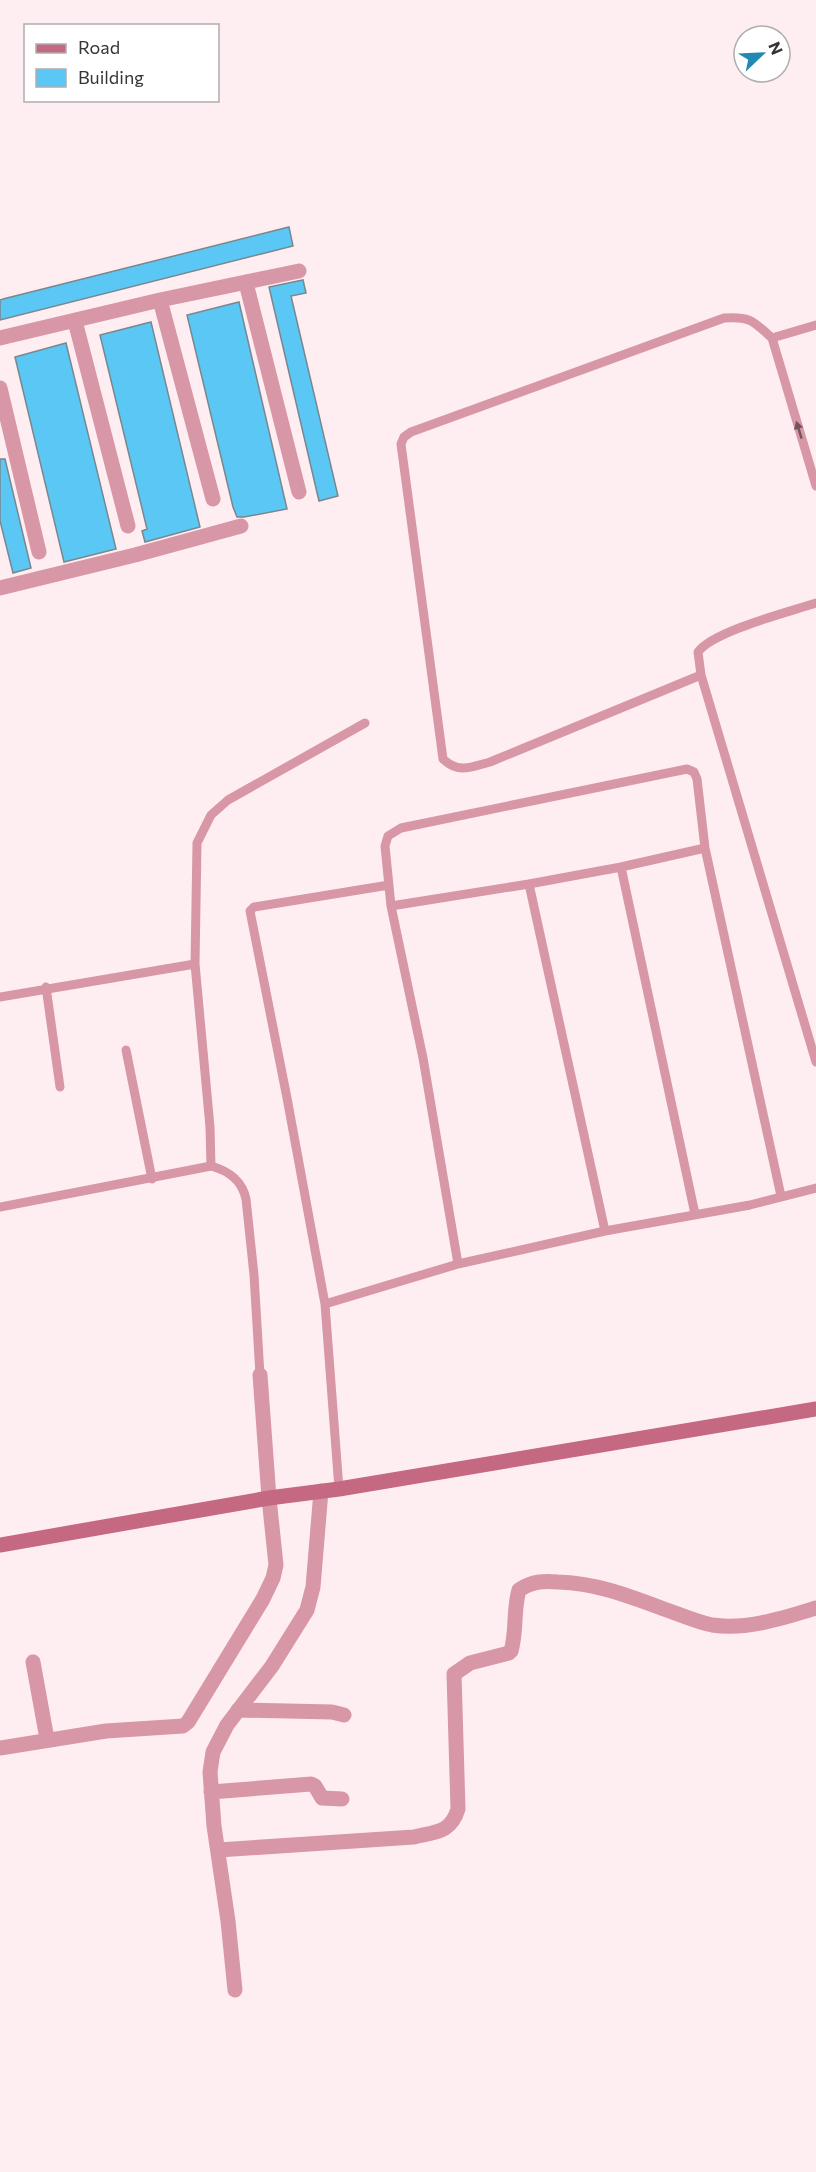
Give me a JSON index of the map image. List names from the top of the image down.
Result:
{
  "legend": ["Road", "Building"],
  "north": "top right"
}
